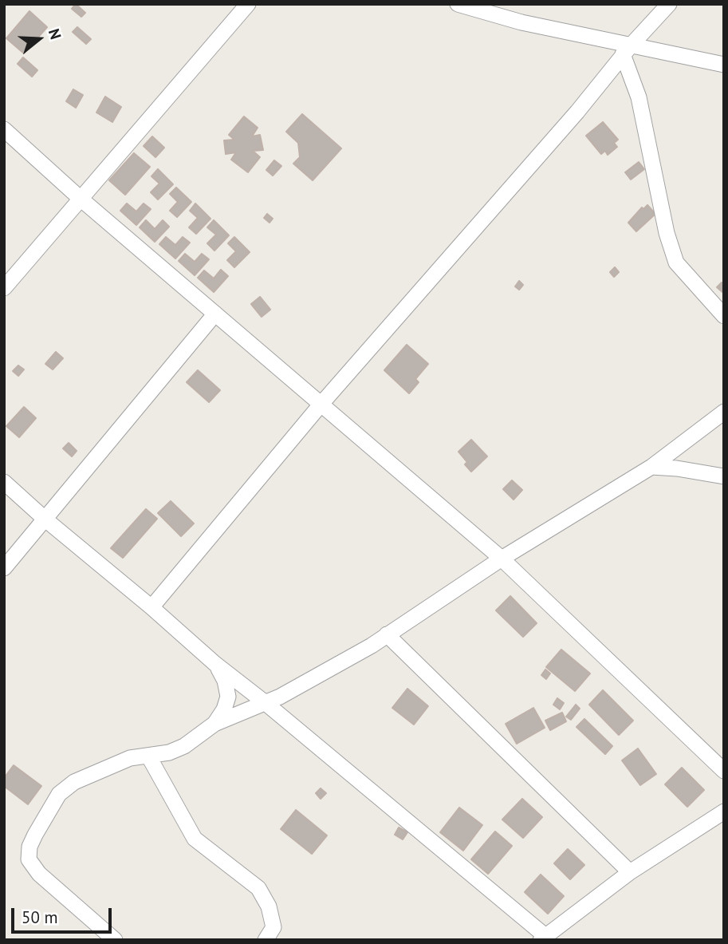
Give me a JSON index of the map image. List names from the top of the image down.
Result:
{
  "scale_bar": "50 m",
  "north": "right"
}
